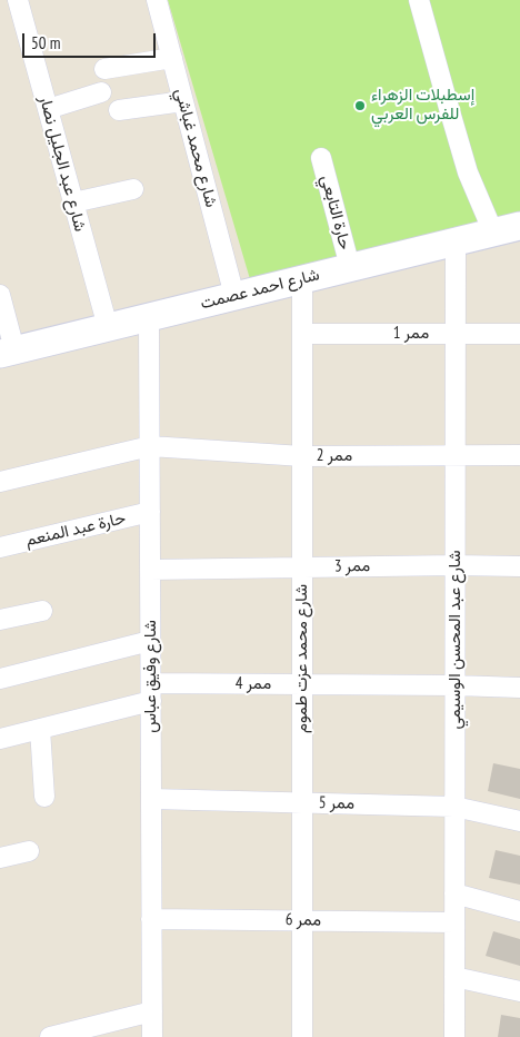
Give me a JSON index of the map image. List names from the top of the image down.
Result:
{
  "streets": {
    "main road": ["شارع احمد عصمت"],
    "street": [
      "شارع محمد غباشي",
      "شارع عبد الجليل نصار",
      "حارة التابعي",
      "ممر 1",
      "ممر 2",
      "حارة عبد المنعم",
      "ممر 3",
      "شارع عبد المحسن الوسيمي",
      "شارع محمد عزت طموم",
      "شارع وفيق عباس",
      "ممر 4",
      "ممر 5",
      "ممر 6"
    ]
  },
  "crossings": [
    ["شارع محمد غباشي", "شارع احمد عصمت"],
    ["شارع عبد الجليل نصار", "شارع احمد عصمت"],
    ["حارة التابعي", "شارع احمد عصمت"],
    ["شارع احمد عصمت", "شارع عبد المحسن الوسيمي"],
    ["شارع احمد عصمت", "شارع محمد عزت طموم"],
    ["شارع احمد عصمت", "شارع وفيق عباس"],
    ["ممر 1", "شارع عبد المحسن الوسيمي"],
    ["ممر 1", "شارع محمد عزت طموم"],
    ["ممر 2", "شارع عبد المحسن الوسيمي"],
    ["ممر 2", "شارع محمد عزت طموم"],
    ["ممر 2", "شارع وفيق عباس"],
    ["حارة عبد المنعم", "شارع وفيق عباس"],
    ["ممر 3", "شارع عبد المحسن الوسيمي"],
    ["ممر 3", "شارع محمد عزت طموم"],
    ["ممر 3", "شارع وفيق عباس"],
    ["شارع عبد المحسن الوسيمي", "ممر 4"],
    ["شارع عبد المحسن الوسيمي", "ممر 5"],
    ["شارع عبد المحسن الوسيمي", "ممر 6"],
    ["شارع محمد عزت طموم", "ممر 4"],
    ["شارع محمد عزت طموم", "ممر 5"],
    ["شارع محمد عزت طموم", "ممر 6"],
    ["شارع وفيق عباس", "ممر 4"],
    ["شارع وفيق عباس", "ممر 5"],
    ["شارع وفيق عباس", "ممر 6"]
  ],
  "places": ["إسطبلات الزهراء للفرس العربي"],
  "scale_bar": "50 m"
}
